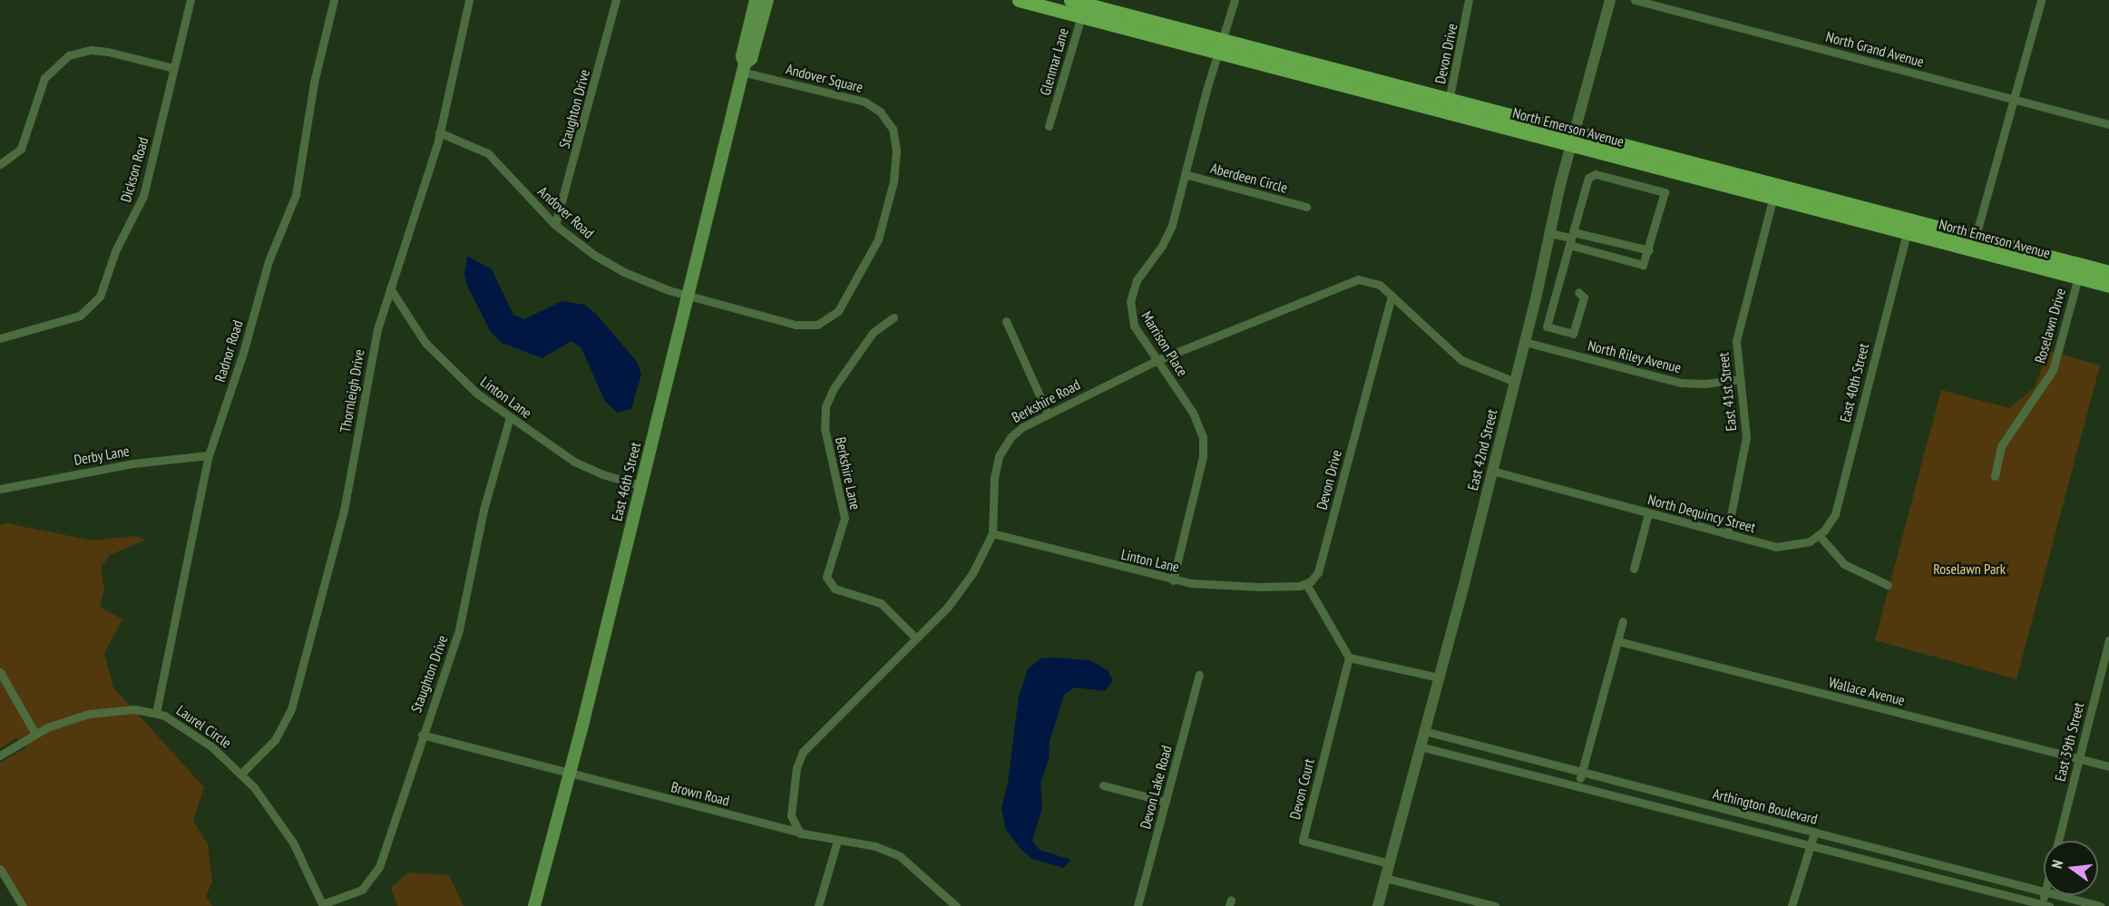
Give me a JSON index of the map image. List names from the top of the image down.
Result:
{
  "streets": {
    "main road": ["North Emerson Avenue", "East 46th Street"],
    "street": [
      "North Grand Avenue",
      "Devon Drive",
      "Glenmar Lane",
      "Andover Square",
      "Staughton Drive",
      "Dickson Road",
      "Aberdeen Circle",
      "Andover Road",
      "Roselawn Drive",
      "Marrison Place",
      "Radnor Road",
      "North Riley Avenue",
      "East 40th Street",
      "Thornleigh Drive",
      "East 41st Street",
      "Linton Lane",
      "Berkshire Road",
      "East 42nd Street",
      "Derby Lane",
      "Berkshire Lane",
      "North Dequincy Street",
      "Wallace Avenue",
      "Laurel Circle",
      "East 39th Street",
      "Devon Lake Road",
      "Devon Court",
      "Brown Road",
      "Arthington Boulevard"
    ]
  },
  "crossings": [
    ["Devon Drive", "North Emerson Avenue"],
    ["Devon Drive", "Linton Lane"],
    ["Devon Drive", "Berkshire Road"],
    ["Glenmar Lane", "North Emerson Avenue"],
    ["Andover Square", "Andover Road"],
    ["Andover Square", "East 46th Street"],
    ["Staughton Drive", "Andover Road"],
    ["Staughton Drive", "Linton Lane"],
    ["Staughton Drive", "Laurel Circle"],
    ["Staughton Drive", "Brown Road"],
    ["North Emerson Avenue", "Roselawn Drive"],
    ["North Emerson Avenue", "Marrison Place"],
    ["North Emerson Avenue", "East 40th Street"],
    ["North Emerson Avenue", "East 41st Street"],
    ["North Emerson Avenue", "East 42nd Street"],
    ["Aberdeen Circle", "Marrison Place"],
    ["Andover Road", "Thornleigh Drive"],
    ["Andover Road", "East 46th Street"],
    ["Marrison Place", "Linton Lane"],
    ["Marrison Place", "Berkshire Road"],
    ["Radnor Road", "Derby Lane"],
    ["Radnor Road", "Laurel Circle"],
    ["North Riley Avenue", "East 41st Street"],
    ["North Riley Avenue", "East 42nd Street"],
    ["East 40th Street", "North Dequincy Street"],
    ["Thornleigh Drive", "Linton Lane"],
    ["Thornleigh Drive", "Laurel Circle"],
    ["East 41st Street", "North Dequincy Street"],
    ["Linton Lane", "Berkshire Road"],
    ["Linton Lane", "East 46th Street"],
    ["Berkshire Road", "East 42nd Street"],
    ["Berkshire Road", "Berkshire Lane"],
    ["Berkshire Road", "Brown Road"],
    ["East 42nd Street", "North Dequincy Street"],
    ["East 42nd Street", "Devon Court"],
    ["East 42nd Street", "Arthington Boulevard"],
    ["East 46th Street", "Brown Road"],
    ["Wallace Avenue", "East 39th Street"]
  ],
  "parks": ["Roselawn Park"],
  "north": "left"
}
